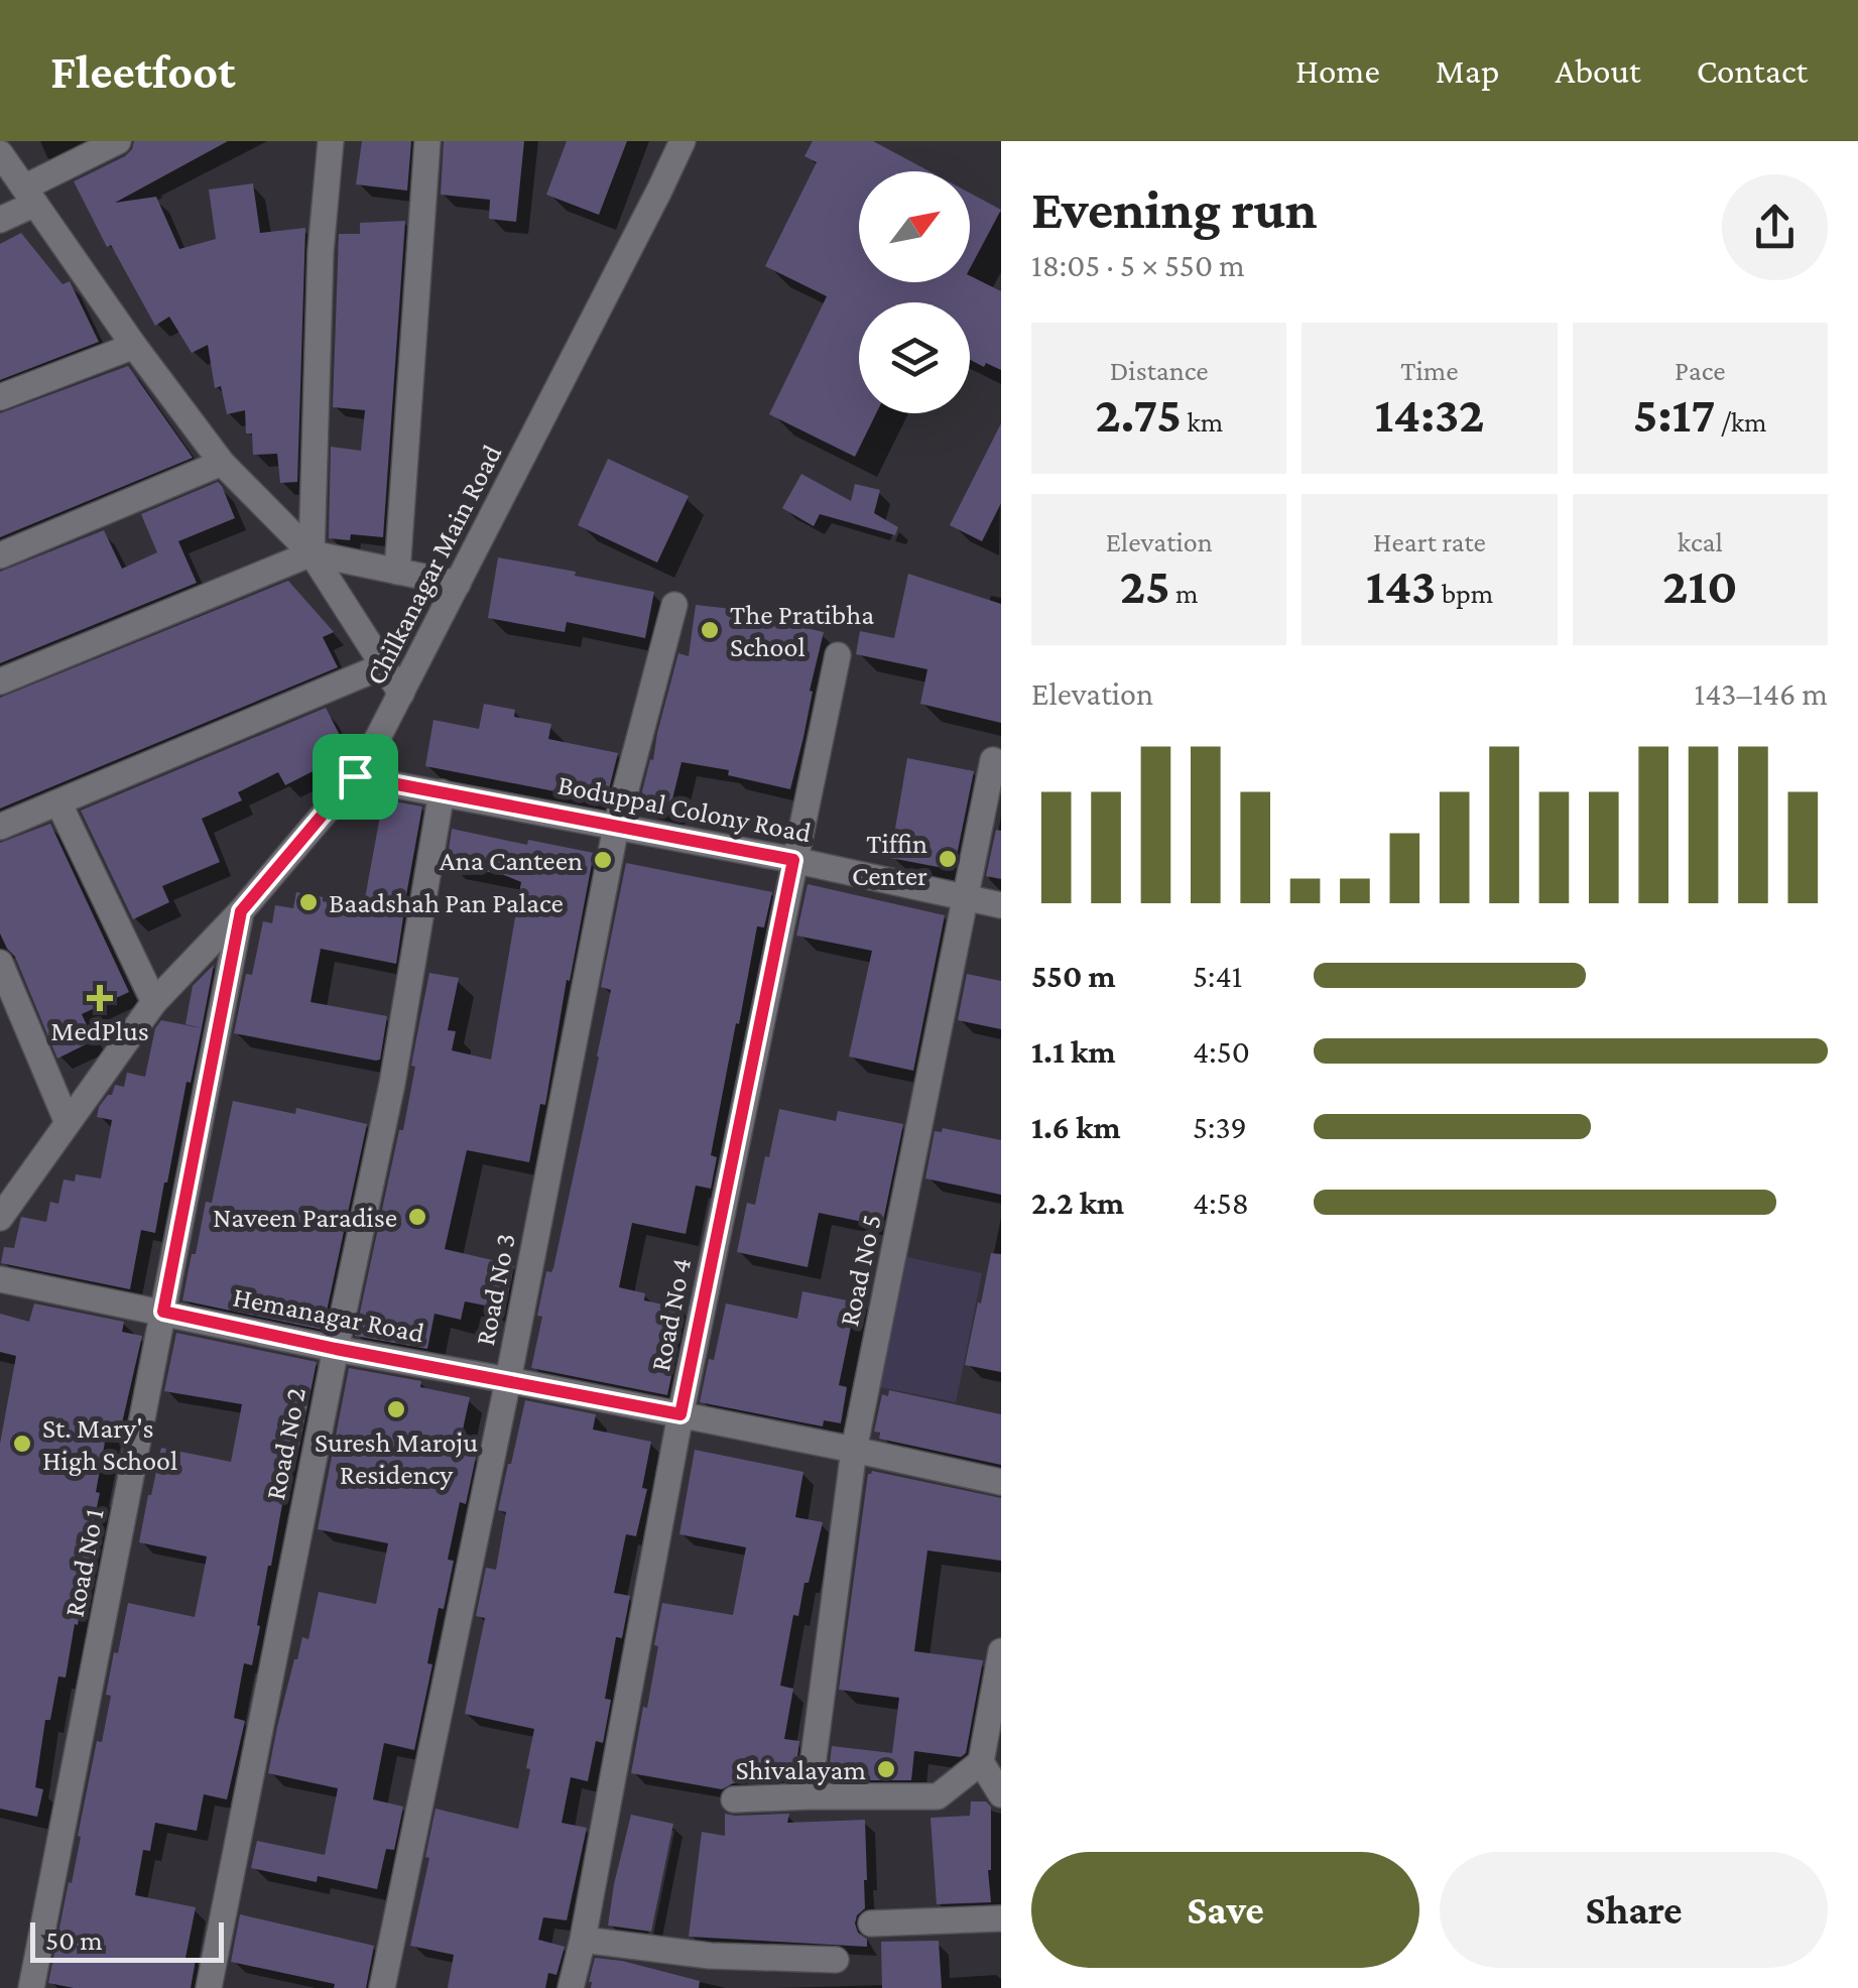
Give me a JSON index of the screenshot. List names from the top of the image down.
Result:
{
  "streets": {
    "street": [
      "Chilkanagar Main Road",
      "Boduppal Colony Road",
      "Road No 5",
      "Road No 3",
      "Hemanagar Road",
      "Road No 4",
      "Road No 2",
      "Road No 1"
    ]
  },
  "crossings": [
    ["Chilkanagar Main Road", "Boduppal Colony Road"],
    ["Chilkanagar Main Road", "Road No 1"],
    ["Boduppal Colony Road", "Road No 5"],
    ["Boduppal Colony Road", "Road No 3"],
    ["Boduppal Colony Road", "Road No 4"],
    ["Boduppal Colony Road", "Road No 2"],
    ["Road No 5", "Hemanagar Road"],
    ["Road No 3", "Hemanagar Road"],
    ["Hemanagar Road", "Road No 4"],
    ["Hemanagar Road", "Road No 2"],
    ["Hemanagar Road", "Road No 1"]
  ],
  "places": {
    "other": [
      "The Pratibha School",
      "Tiffin Center",
      "Ana Canteen",
      "Baadshah Pan Palace",
      "Naveen Paradise",
      "Suresh Maroju Residency",
      "St. Mary's High School",
      "Shivalayam"
    ],
    "health": ["MedPlus"]
  },
  "scale_bar": "50 m",
  "north": "top right",
  "page": {
    "header": "Fleetfoot",
    "nav": [
      "Home",
      "Map",
      "About",
      "Contact"
    ],
    "heading": ["Evening run", "18:05 · 5 × 550 m"],
    "stats": [
      ["Distance", "2.75 km"],
      ["Time", "14:32"],
      ["Pace", "5:17 /km"],
      ["Elevation", "25 m"],
      ["Heart rate", "143 bpm"],
      ["kcal", "210"]
    ],
    "chart": ["Elevation", "143–146 m"],
    "list": [
      {
        "name": "550 m",
        "note": "5:41"
      },
      {
        "name": "1.1 km",
        "note": "4:50"
      },
      {
        "name": "1.6 km",
        "note": "5:39"
      },
      {
        "name": "2.2 km",
        "note": "4:58"
      }
    ],
    "buttons": ["Save", "Share"],
    "scale": "50 m"
  }
}
